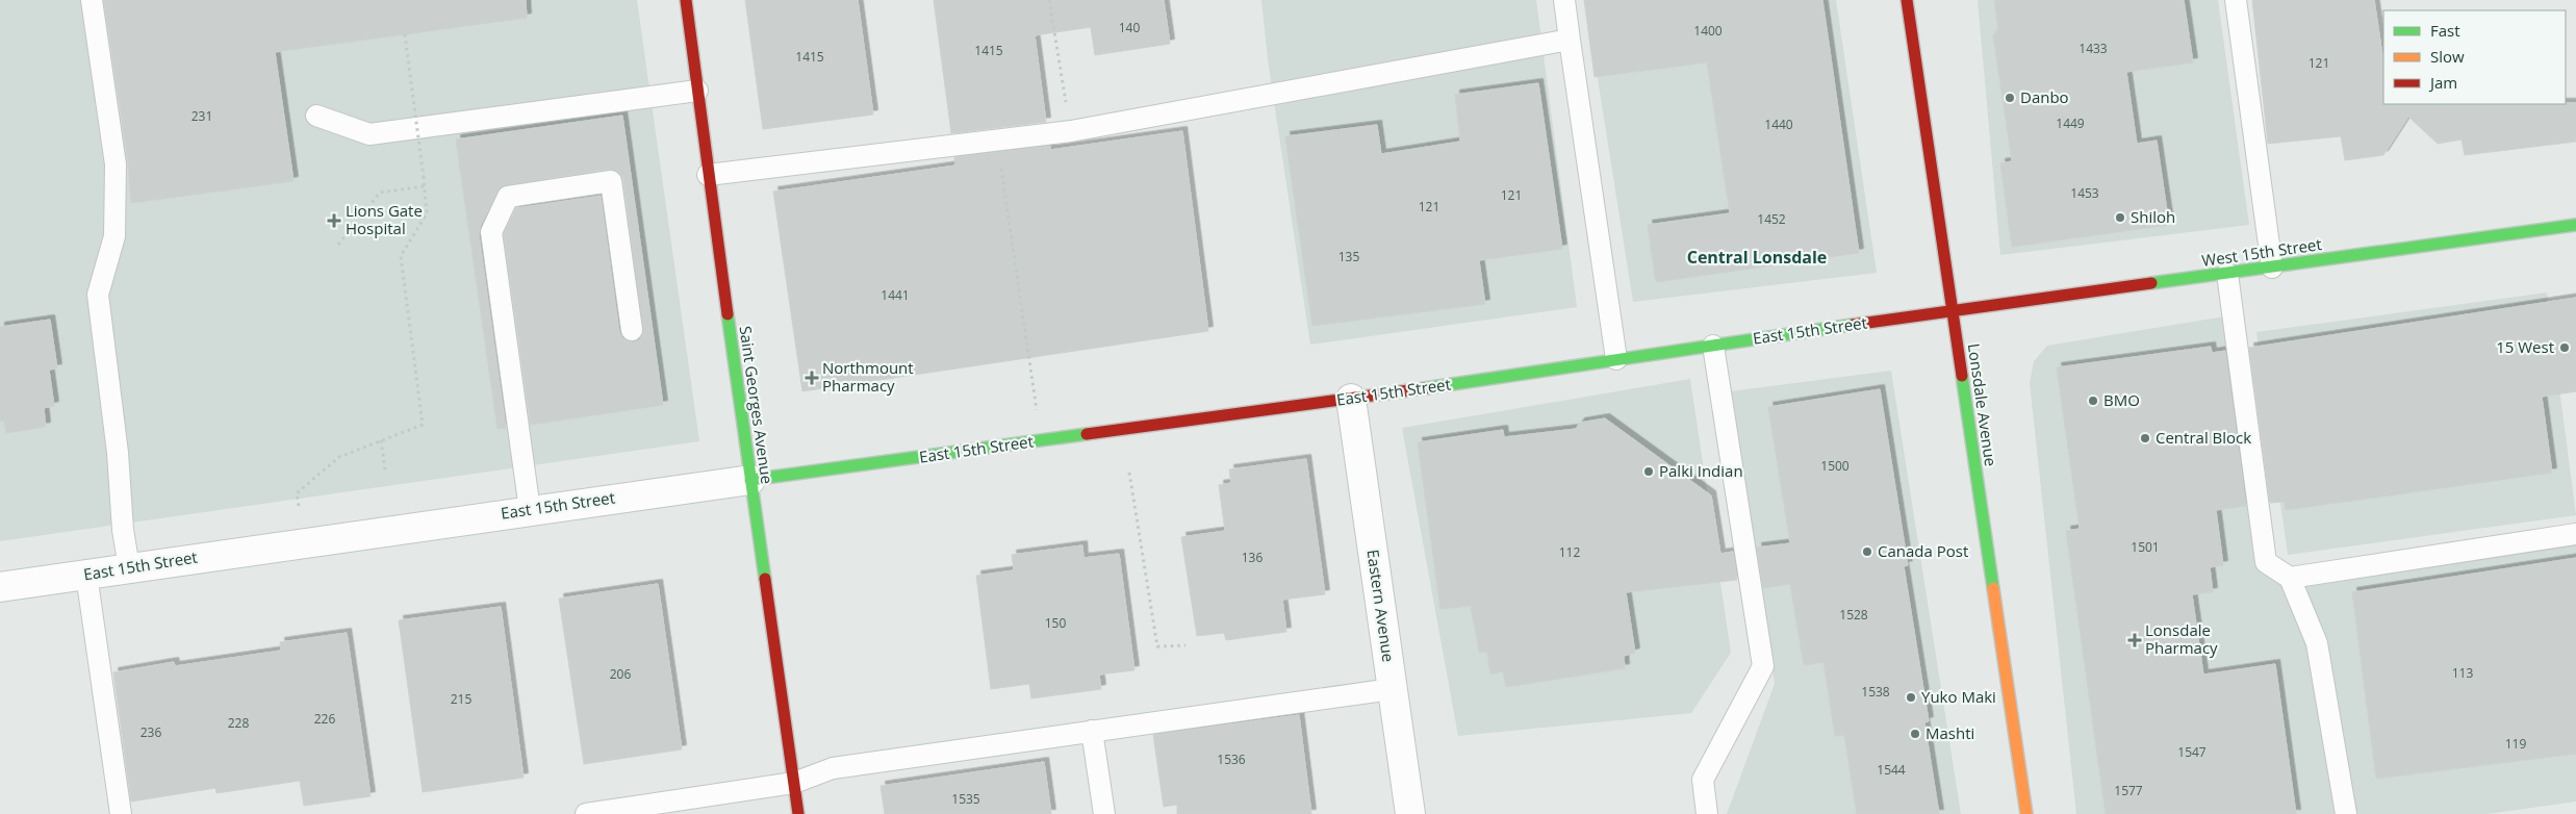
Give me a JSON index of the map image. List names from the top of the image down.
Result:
{
  "streets": {
    "street": [
      "West 15th Street",
      "East 15th Street",
      "Saint Georges Avenue",
      "Lonsdale Avenue",
      "Eastern Avenue"
    ]
  },
  "crossings": [
    ["West 15th Street", "East 15th Street"],
    ["West 15th Street", "Lonsdale Avenue"],
    ["East 15th Street", "Saint Georges Avenue"],
    ["East 15th Street", "Lonsdale Avenue"],
    ["East 15th Street", "Eastern Avenue"]
  ],
  "districts": ["Central Lonsdale"],
  "places": {
    "other": [
      "Danbo",
      "Shiloh",
      "15 West",
      "BMO",
      "Central Block",
      "Palki Indian",
      "Canada Post",
      "Yuko Maki",
      "Mashti"
    ],
    "health": ["Lions Gate Hospital", "Northmount Pharmacy", "Lonsdale Pharmacy"]
  },
  "house_numbers": [
    "140",
    "1400",
    "1433",
    "1415",
    "1415",
    "121",
    "231",
    "1449",
    "1440",
    "1453",
    "121",
    "121",
    "1452",
    "135",
    "1441",
    "1500",
    "1501",
    "112",
    "136",
    "1528",
    "150",
    "113",
    "206",
    "1538",
    "215",
    "226",
    "228",
    "236",
    "119",
    "1547",
    "1536",
    "1544",
    "1577",
    "1535"
  ],
  "legend": ["Fast", "Slow", "Jam"]
}
